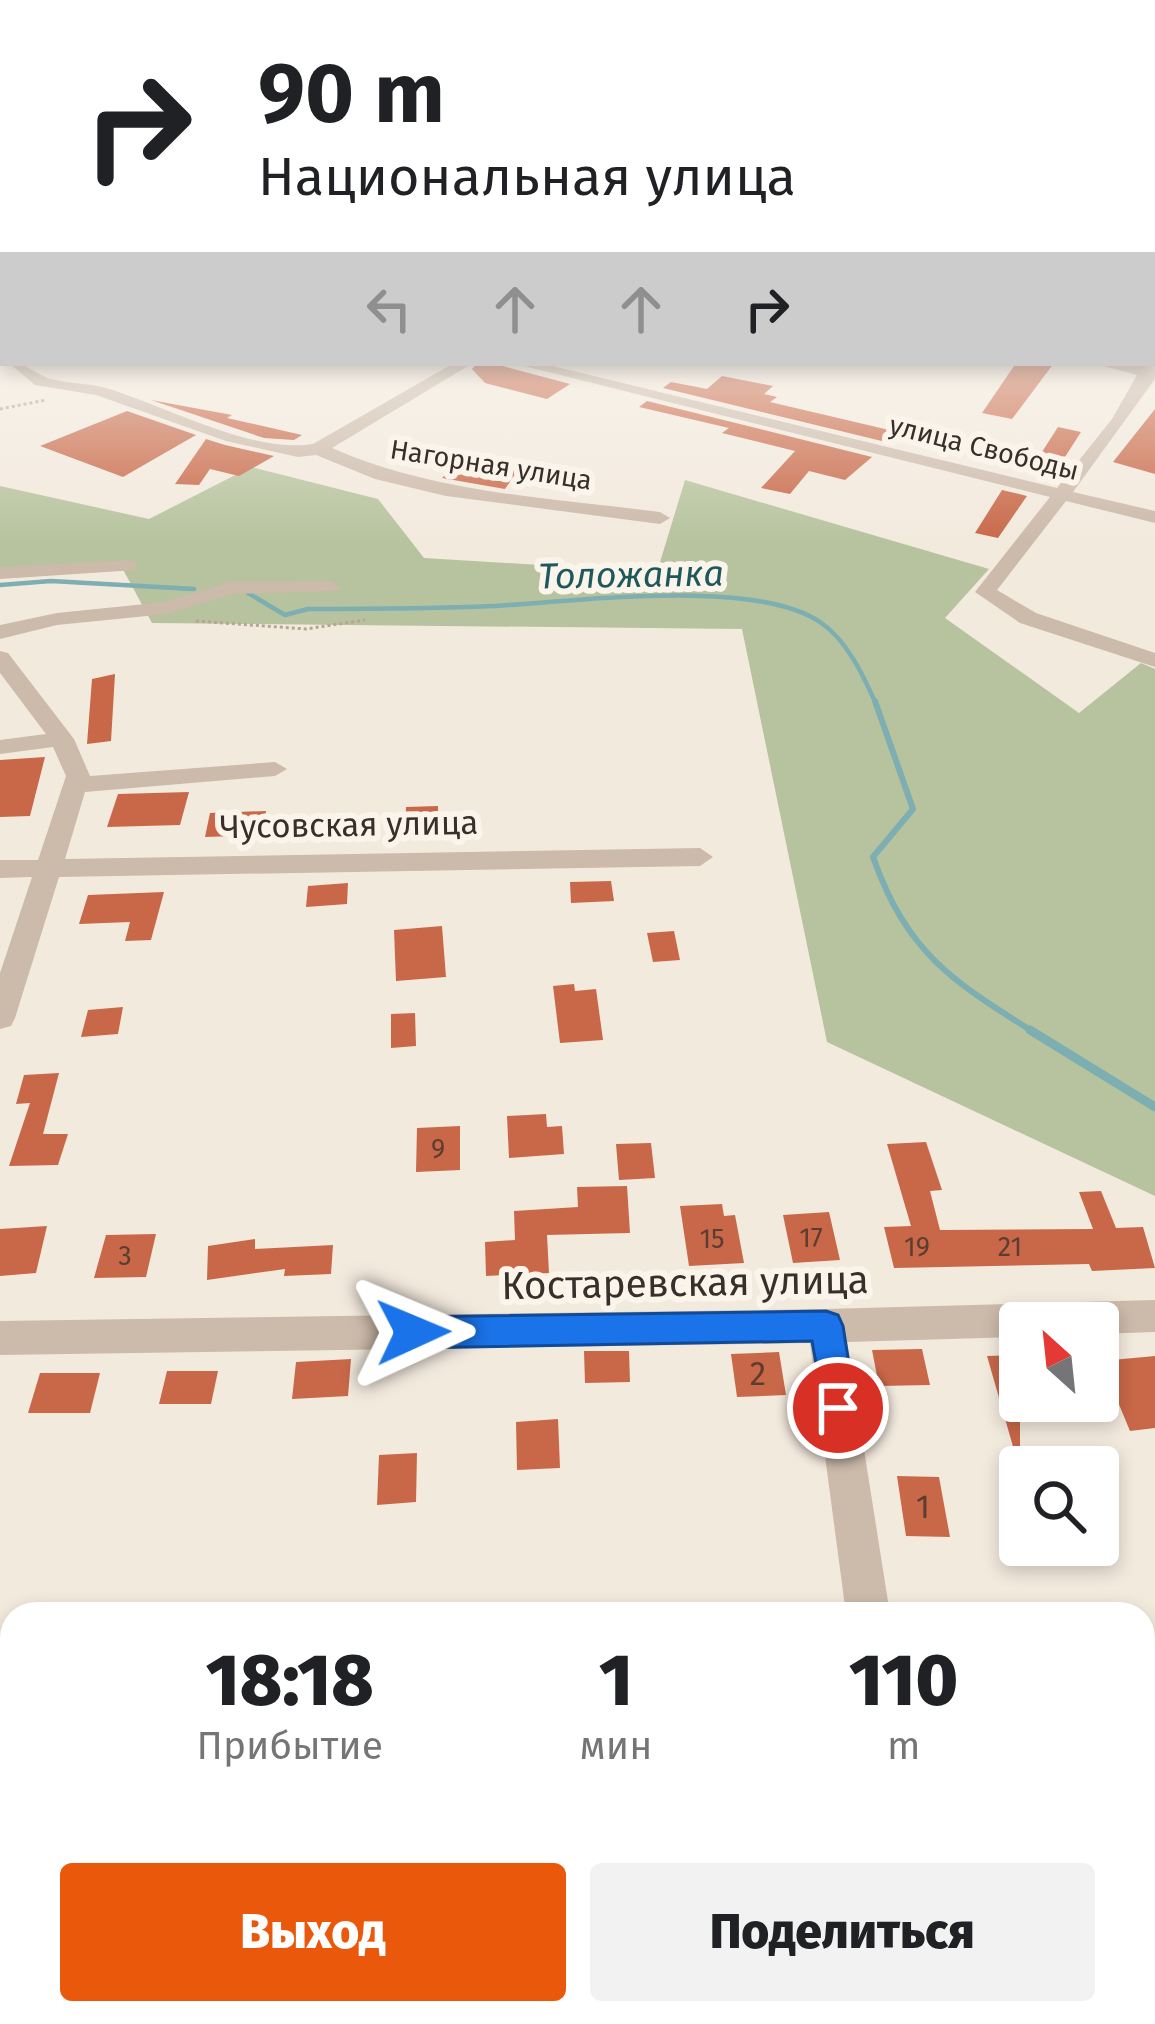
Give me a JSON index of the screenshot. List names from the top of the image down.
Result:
{
  "streets": {
    "street": [
      "улица Свободы",
      "Нагорная улица",
      "Чусовская улица",
      "Костаревская улица"
    ]
  },
  "water": ["Толожанка"],
  "house_numbers": [
    "9",
    "17",
    "15",
    "19",
    "21",
    "3",
    "2",
    "1"
  ],
  "north": "top left",
  "page": {
    "turn": ["90 m", "Национальная улица"],
    "eta": [
      "18:18",
      "Прибытие",
      "1",
      "мин",
      "110",
      "m"
    ],
    "buttons": ["Выход", "Поделиться"]
  }
}
